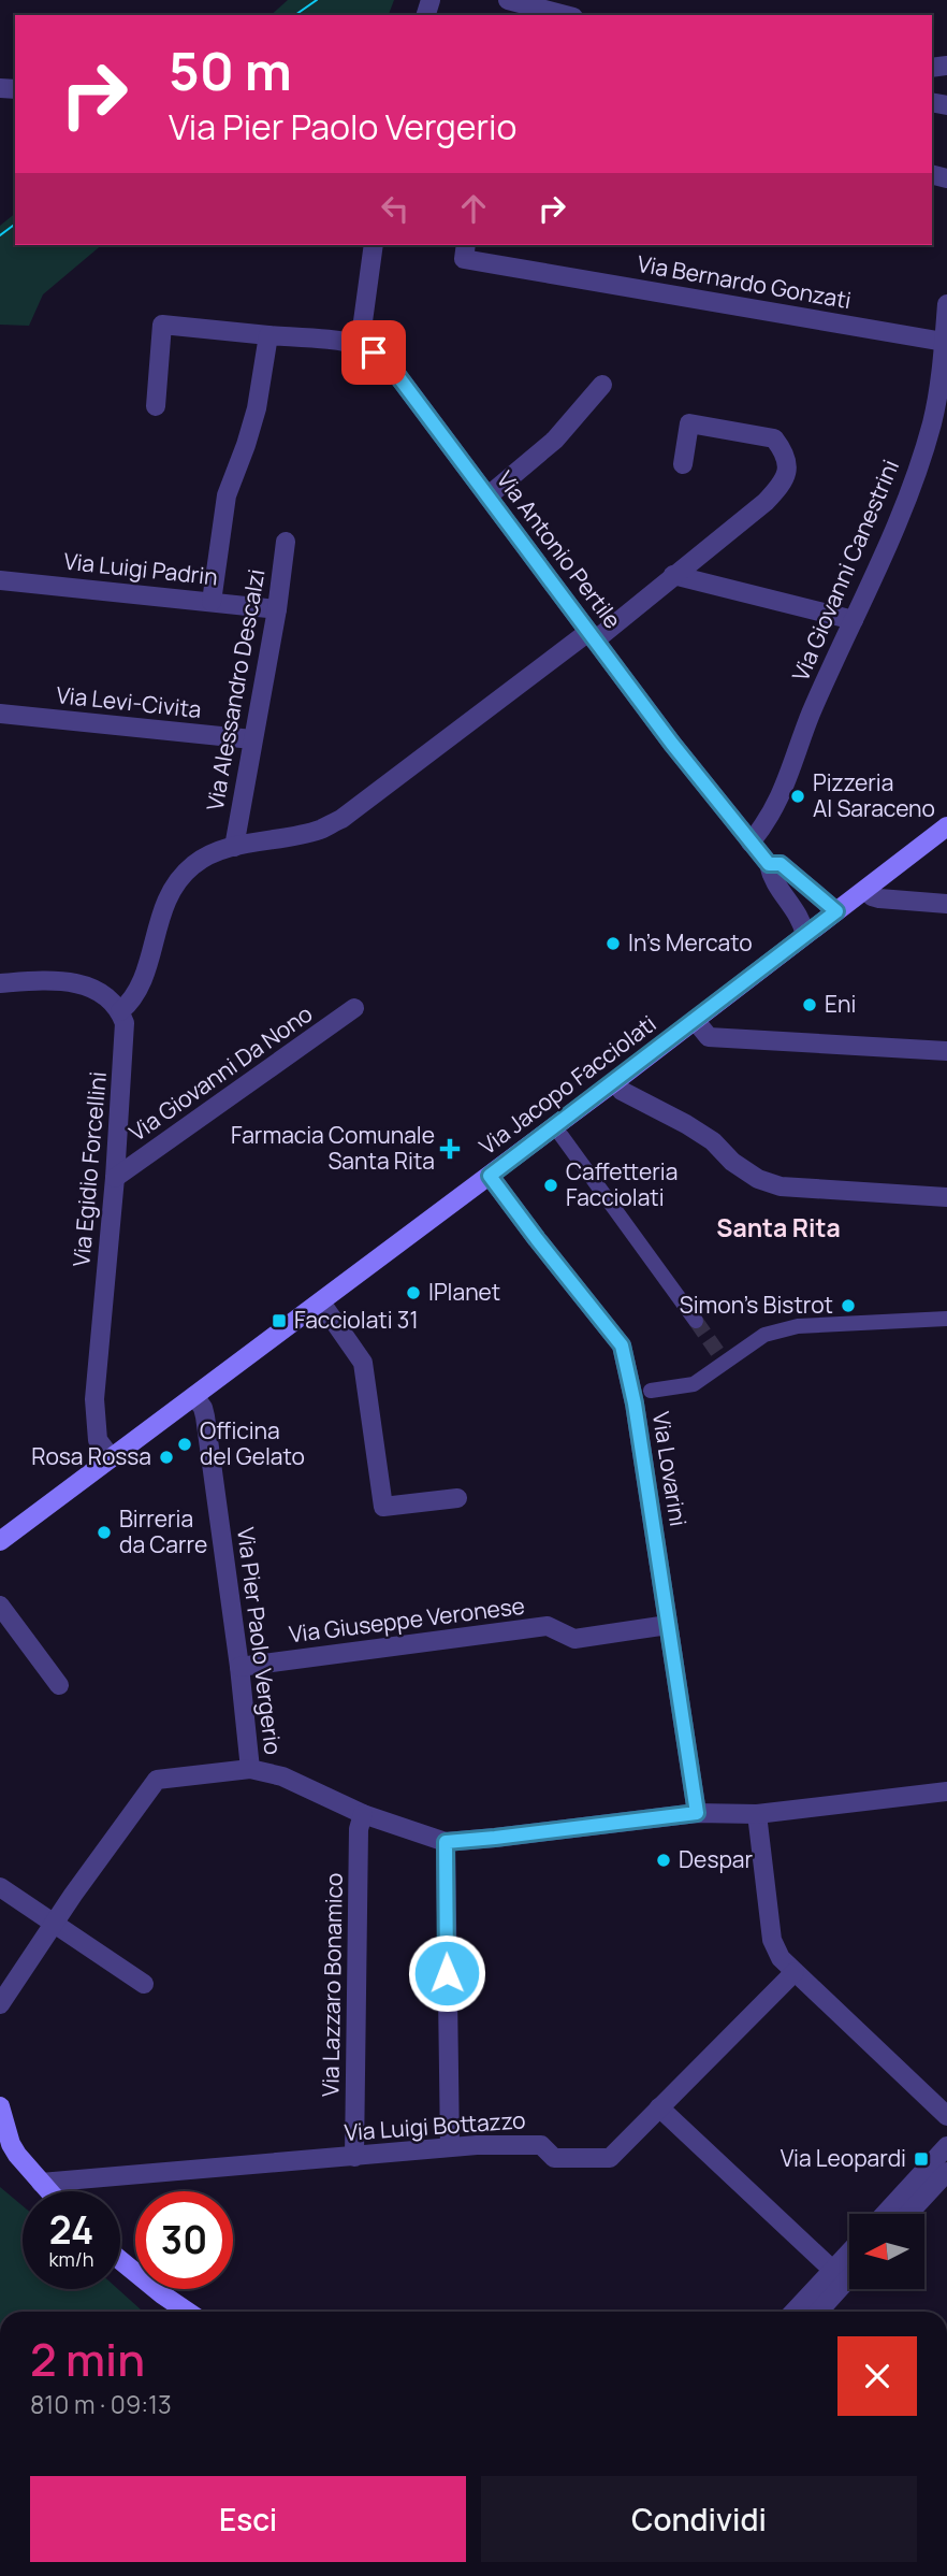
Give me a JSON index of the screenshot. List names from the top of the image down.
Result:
{
  "streets": {
    "main road": ["Via Jacopo Facciolati"],
    "street": [
      "Via Bernardo Gonzati",
      "Via Antonio Pertile",
      "Via Luigi Padrin",
      "Via Giovanni Canestrini",
      "Via Alessandro Descalzi",
      "Via Levi-Civita",
      "Via Giovanni Da Nono",
      "Via Egidio Forcellini",
      "Via Lovarini",
      "Via Giuseppe Veronese",
      "Via Pier Paolo Vergerio",
      "Via Lazzaro Bonamico",
      "Via Luigi Bottazzo"
    ]
  },
  "crossings": [
    ["Via Bernardo Gonzati", "Via Giovanni Canestrini"],
    ["Via Antonio Pertile", "Via Giovanni Canestrini"],
    ["Via Antonio Pertile", "Via Jacopo Facciolati"],
    ["Via Luigi Padrin", "Via Alessandro Descalzi"],
    ["Via Alessandro Descalzi", "Via Levi-Civita"],
    ["Via Giovanni Da Nono", "Via Egidio Forcellini"],
    ["Via Jacopo Facciolati", "Via Egidio Forcellini"],
    ["Via Jacopo Facciolati", "Via Lovarini"],
    ["Via Jacopo Facciolati", "Via Pier Paolo Vergerio"],
    ["Via Lovarini", "Via Giuseppe Veronese"],
    ["Via Lovarini", "Via Pier Paolo Vergerio"],
    ["Via Giuseppe Veronese", "Via Pier Paolo Vergerio"],
    ["Via Pier Paolo Vergerio", "Via Lazzaro Bonamico"],
    ["Via Lazzaro Bonamico", "Via Luigi Bottazzo"]
  ],
  "districts": ["Santa Rita"],
  "places": {
    "other": [
      "Pizzeria Al Saraceno",
      "In's Mercato",
      "Eni",
      "Caffetteria Facciolati",
      "IPlanet",
      "Simon's Bistrot",
      "Officina del Gelato",
      "Rosa Rossa",
      "Birreria da Carre",
      "Despar"
    ],
    "health": ["Farmacia Comunale Santa Rita"],
    "transit": ["Facciolati 31", "Via Leopardi"]
  },
  "north": "left",
  "page": {
    "turn": ["50 m", "Via Pier Paolo Vergerio"],
    "speed": "24 km/h",
    "limit": "30",
    "heading": ["2 min", "810 m · 09:13"],
    "buttons": ["Esci", "Condividi"]
  }
}
